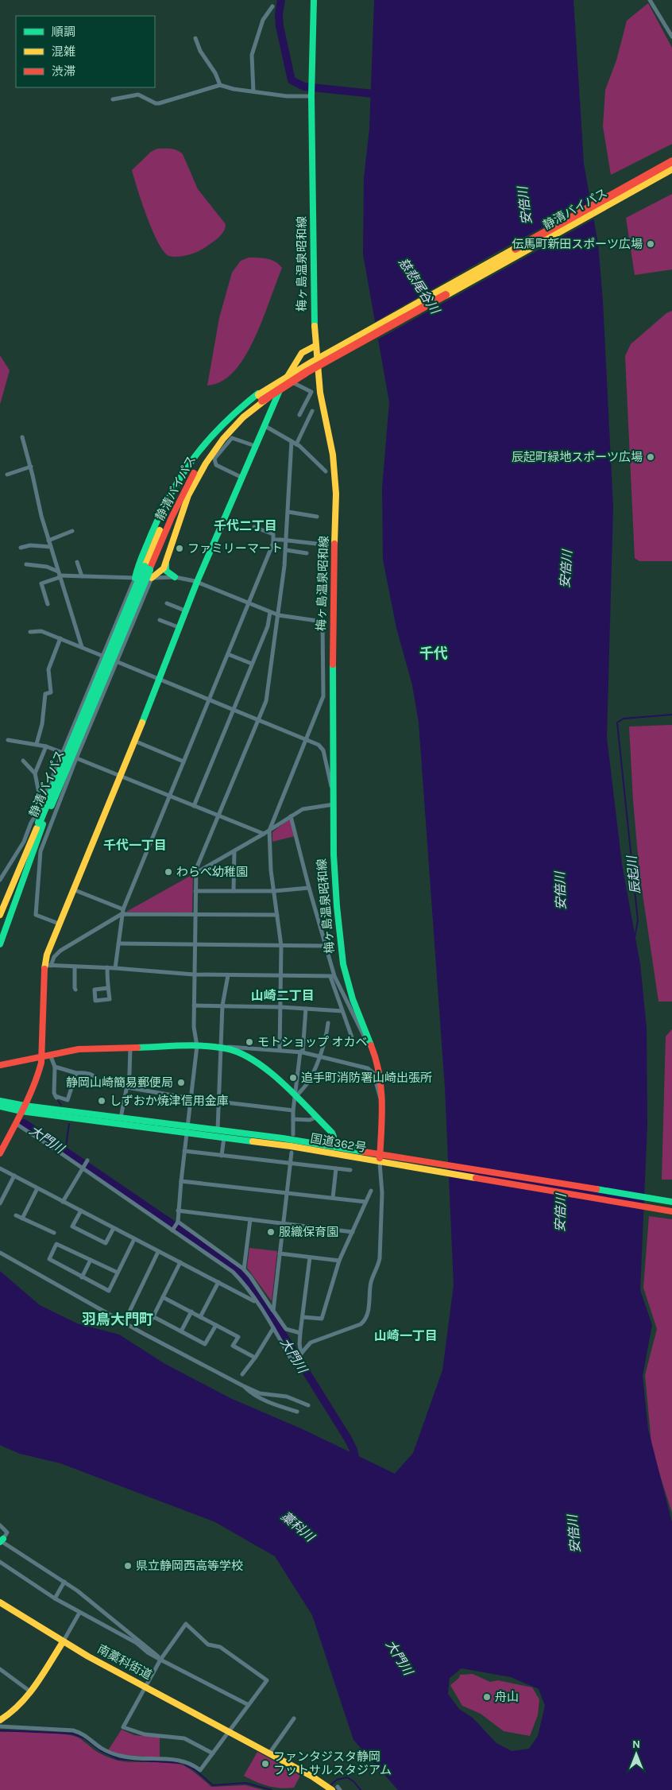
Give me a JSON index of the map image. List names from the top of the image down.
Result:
{
  "streets": {
    "main road": [
      "静清バイパス",
      "梅ヶ島温泉昭和線",
      "国道362号",
      "南藁科街道"
    ]
  },
  "crossings": [
    ["梅ヶ島温泉昭和線", "国道362号"]
  ],
  "districts": [
    "千代二丁目",
    "千代",
    "千代一丁目",
    "山崎二丁目",
    "羽鳥大門町",
    "山崎一丁目"
  ],
  "water": [
    "安倍川",
    "慈悲尾谷川",
    "辰起川",
    "大門川",
    "藁科川"
  ],
  "places": [
    "伝馬町新田スポーツ広場",
    "辰起町緑地スポーツ広場",
    "ファミリーマート",
    "わらべ幼稚園",
    "モトショップ オカベ",
    "追手町消防署山崎出張所",
    "静岡山崎簡易郵便局",
    "しずおか焼津信用金庫",
    "服織保育園",
    "県立静岡西高等学校",
    "舟山",
    "ファンタジスタ静岡 フットサルスタジアム"
  ],
  "legend": ["順調", "混雑", "渋滞"],
  "north": "top"
}
